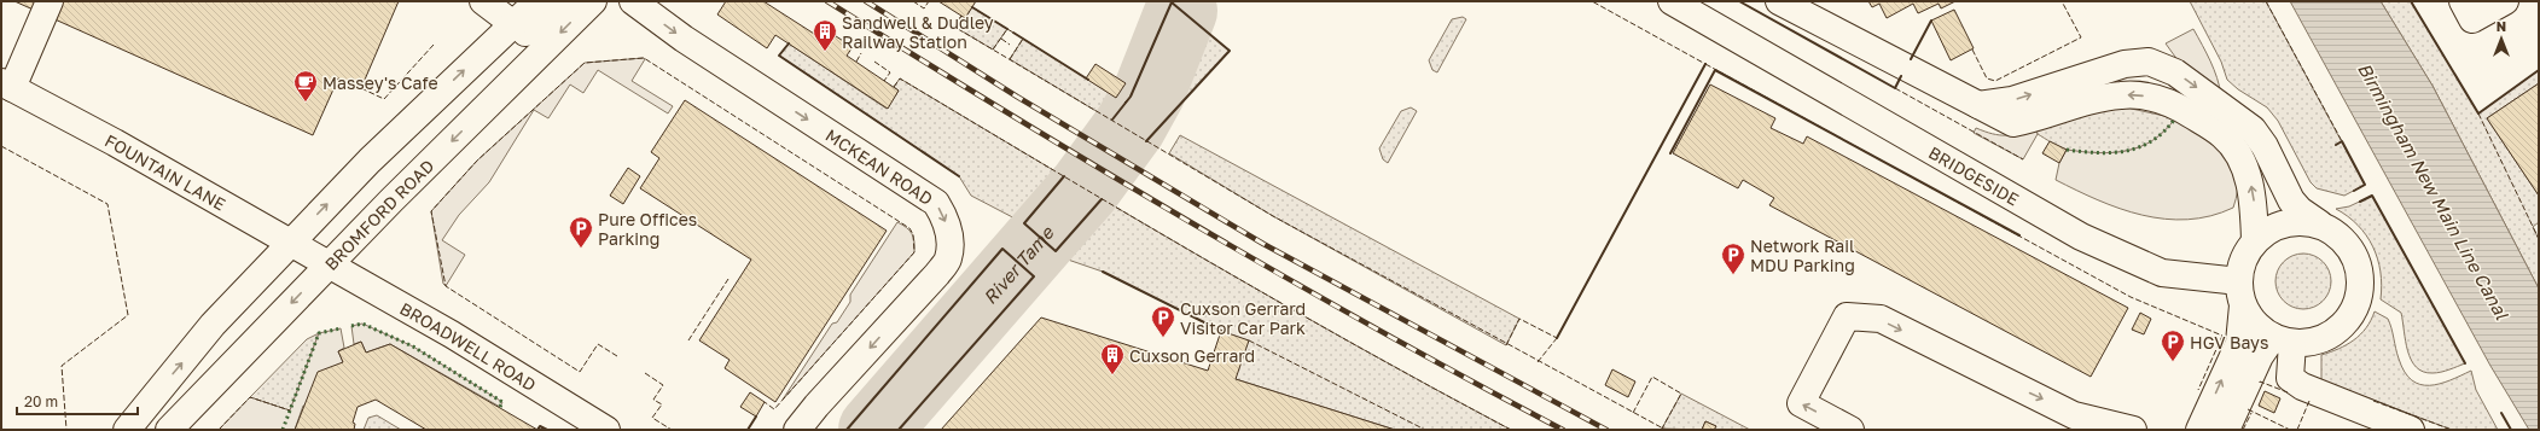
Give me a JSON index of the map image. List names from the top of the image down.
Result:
{
  "streets": {
    "street": [
      "MCKEAN ROAD",
      "FOUNTAIN LANE",
      "BRIDGESIDE",
      "BROMFORD ROAD",
      "BROADWELL ROAD"
    ]
  },
  "crossings": [
    ["FOUNTAIN LANE", "BROMFORD ROAD"],
    ["FOUNTAIN LANE", "BROADWELL ROAD"],
    ["BROMFORD ROAD", "BROADWELL ROAD"]
  ],
  "water": ["Birmingham New Main Line Canal", "River Tame"],
  "places": {
    "building": ["Sandwell & Dudley Railway Station", "Cuxson Gerrard"],
    "cafe": ["Massey's Cafe"],
    "parking": [
      "Pure Offices Parking",
      "Network Rail MDU Parking",
      "Cuxson Gerrard Visitor Car Park",
      "HGV Bays"
    ]
  },
  "scale_bar": "20 m",
  "north": "top"
}
